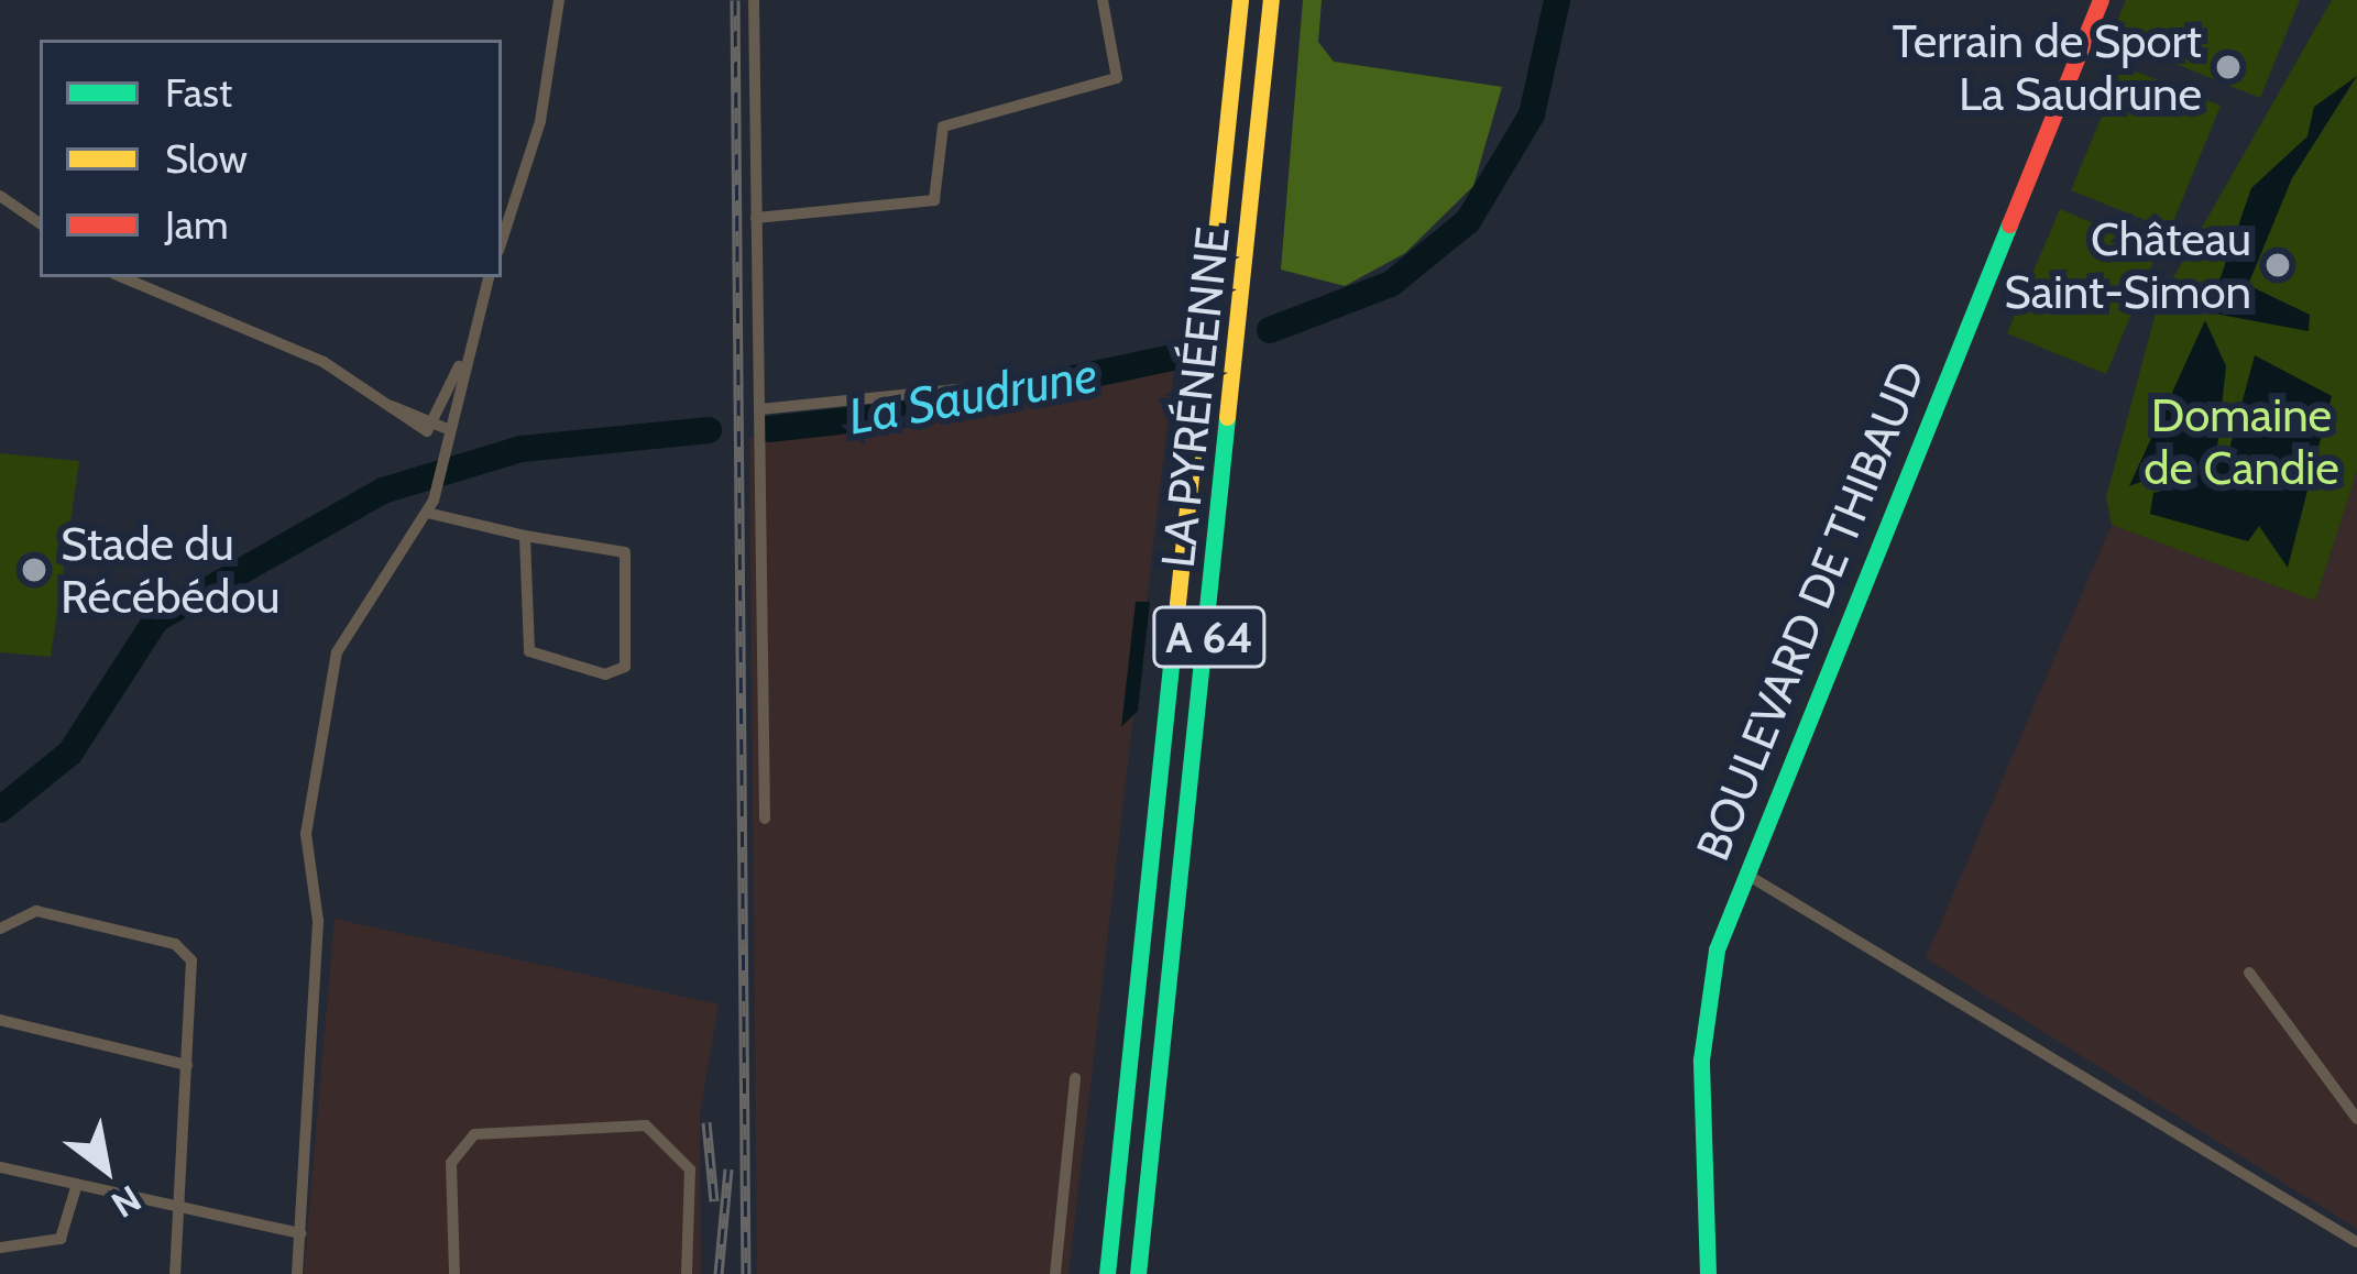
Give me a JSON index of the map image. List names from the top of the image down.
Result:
{
  "streets": {
    "main road": ["LA PYRÉNÉENNE", "BOULEVARD DE THIBAUD", "A 64"]
  },
  "water": ["La Saudrune"],
  "parks": ["Domaine de Candie"],
  "places": ["Terrain de Sport La Saudrune", "Château Saint-Simon", "Stade du Récébédou"],
  "legend": ["Fast", "Slow", "Jam"],
  "north": "bottom right"
}
